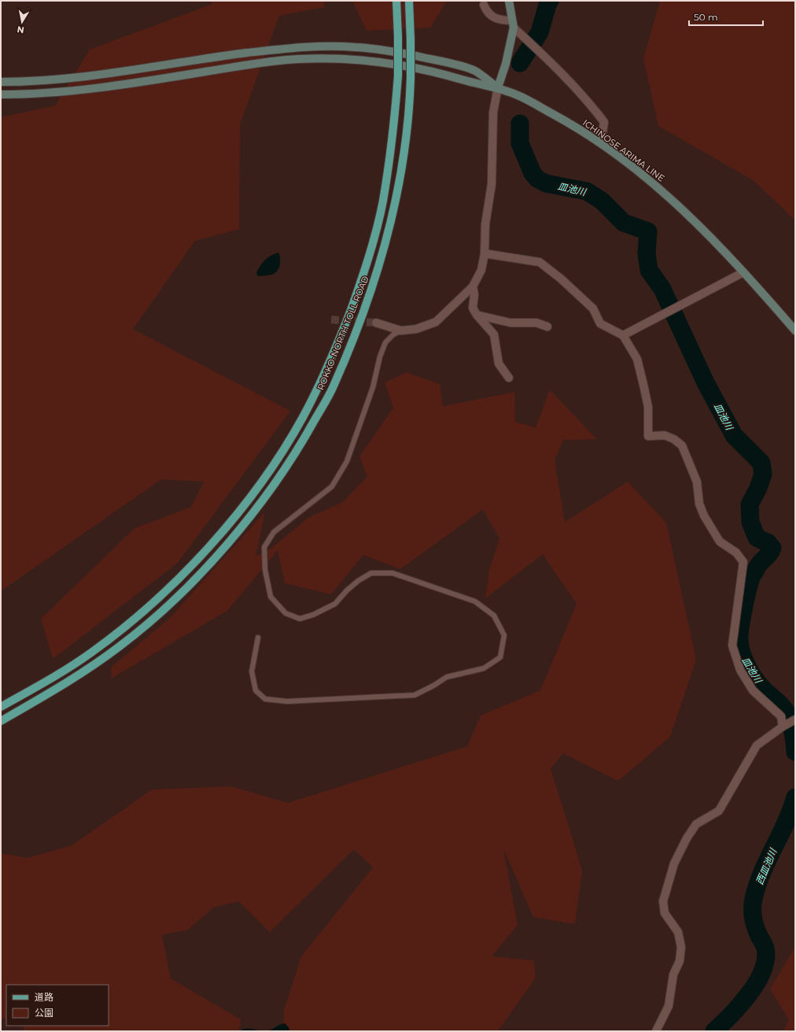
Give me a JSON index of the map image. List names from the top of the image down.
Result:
{
  "streets": {
    "main road": ["ROKKO-NORTH TOLL ROAD"],
    "street": ["ICHINOSE ARIMA LINE"]
  },
  "water": ["皿池川", "西皿池川"],
  "legend": ["道路", "公園"],
  "scale_bar": "50 m",
  "north": "bottom"
}
